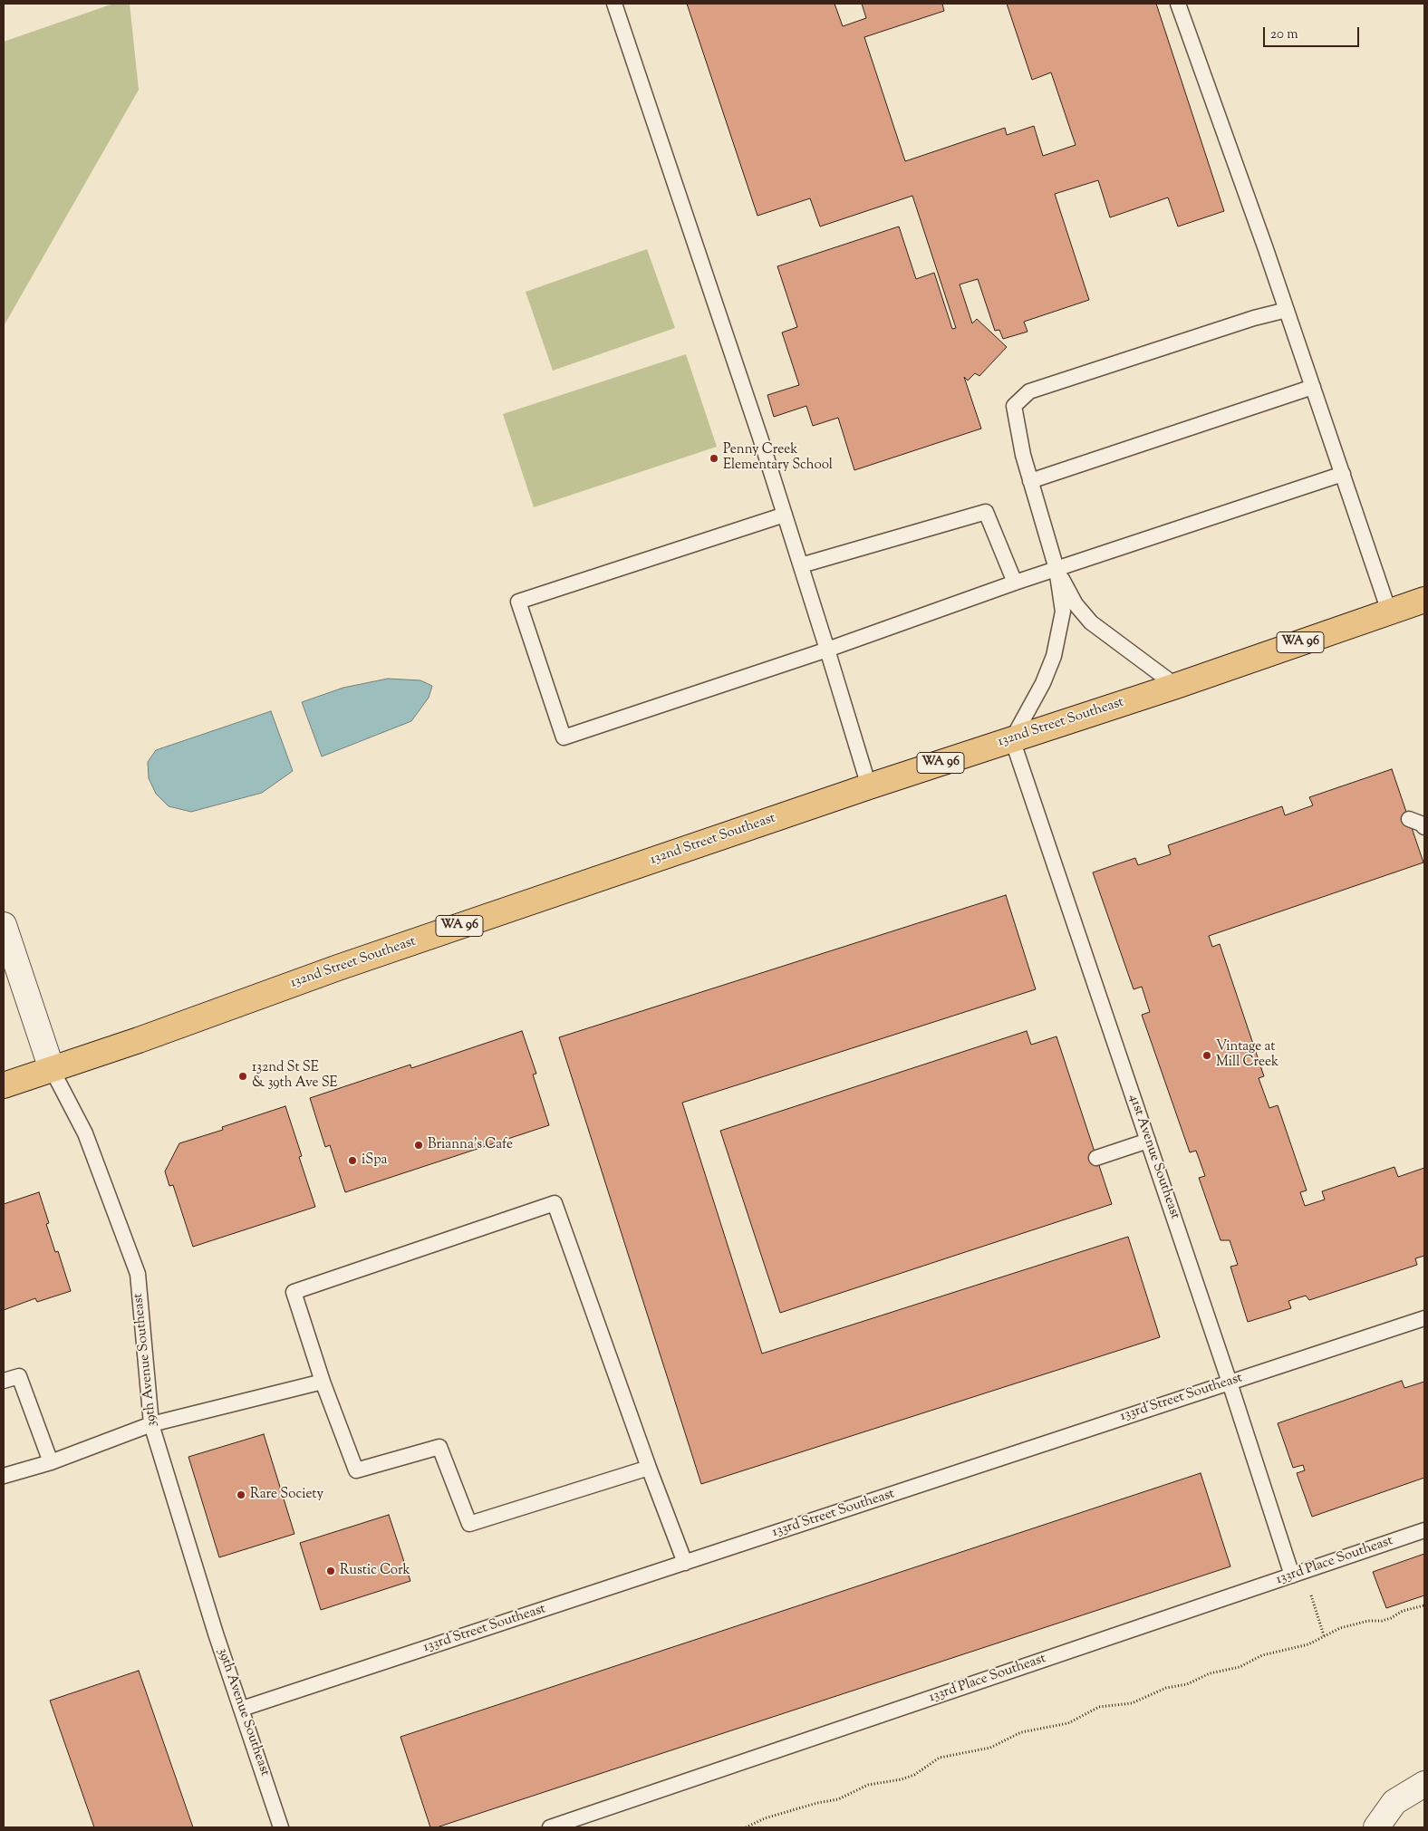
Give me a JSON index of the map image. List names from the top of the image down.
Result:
{
  "streets": {
    "main road": ["WA 96", "132nd Street Southeast"],
    "street": ["39th Avenue Southeast"],
    "lane": ["41st Avenue Southeast", "133rd Street Southeast", "133rd Place Southeast"]
  },
  "crossings": [
    ["132nd Street Southeast", "41st Avenue Southeast"],
    ["132nd Street Southeast", "39th Avenue Southeast"],
    ["41st Avenue Southeast", "133rd Street Southeast"],
    ["41st Avenue Southeast", "133rd Place Southeast"],
    ["39th Avenue Southeast", "133rd Street Southeast"]
  ],
  "places": [
    "Penny Creek Elementary School",
    "Vintage at Mill Creek",
    "132nd St SE & 39th Ave SE",
    "Brianna's Cafe",
    "iSpa",
    "Rare Society",
    "Rustic Cork"
  ],
  "scale_bar": "20 m"
}
